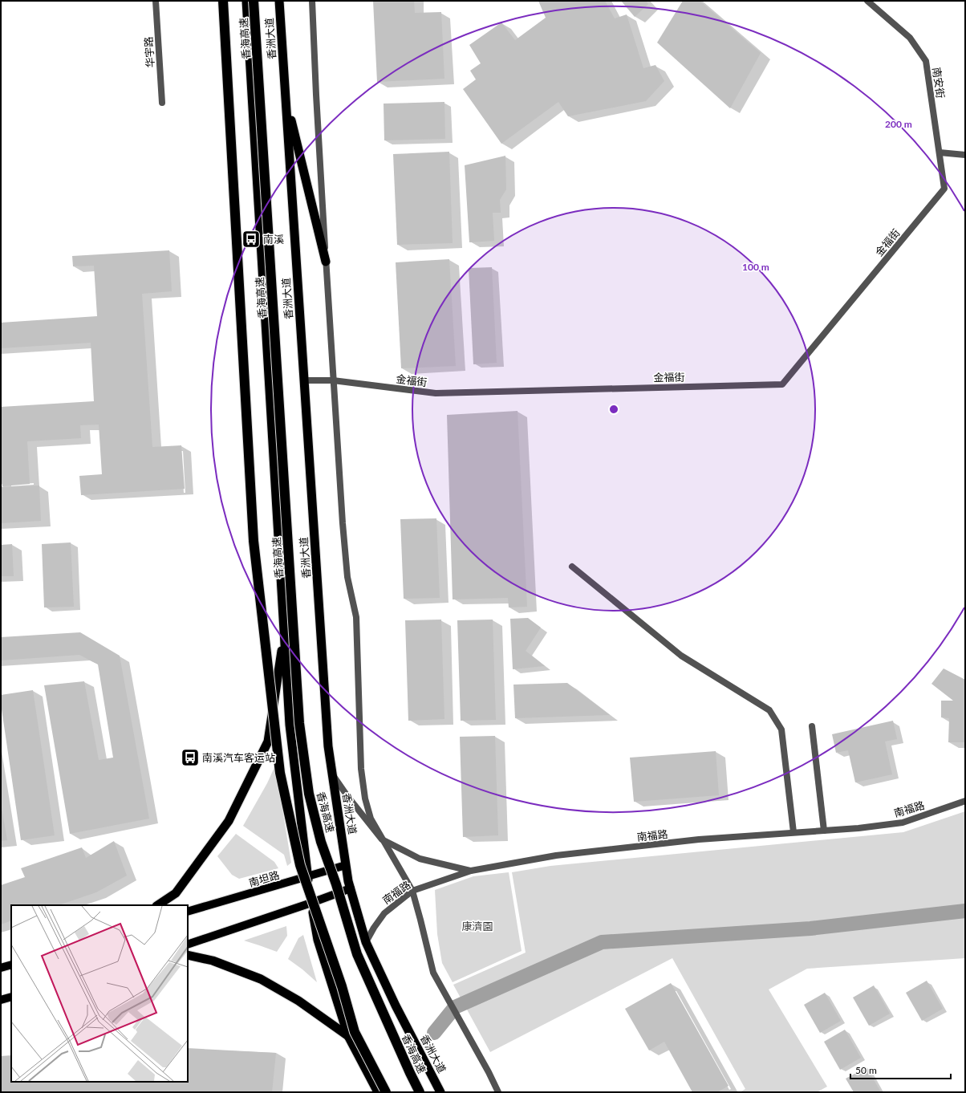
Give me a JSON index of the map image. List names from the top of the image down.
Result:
{
  "streets": {
    "highway": ["香海高速", "香洲大道"],
    "main road": ["南坦路"],
    "street": [
      "华宇路",
      "南安街",
      "金福街",
      "南福路"
    ]
  },
  "crossings": [
    ["香洲大道", "金福街"],
    ["香洲大道", "南福路"],
    ["香洲大道", "南坦路"],
    ["南安街", "金福街"]
  ],
  "parks": ["康濟園"],
  "places": {
    "bus stop": ["南溪", "南溪汽车客运站"]
  },
  "scale_bar": "50 m",
  "rings": ["200 m", "100 m"]
}
